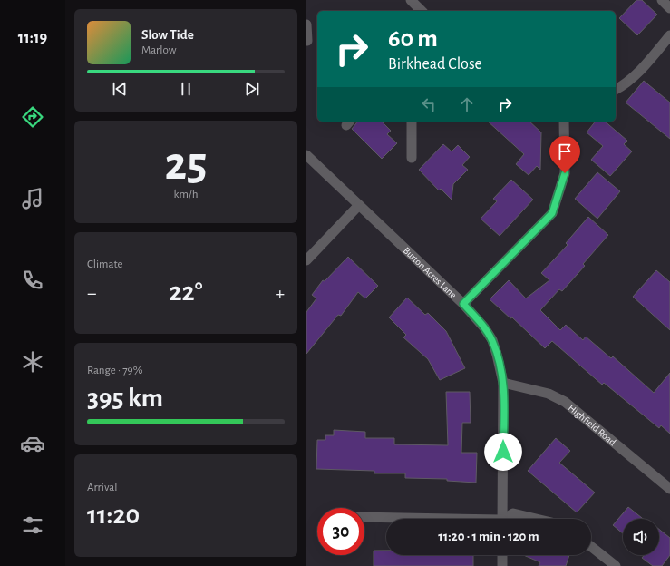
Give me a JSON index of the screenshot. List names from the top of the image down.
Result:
{
  "streets": {
    "street": ["Burton Acres Lane", "Highfield Road"]
  },
  "crossings": [
    ["Burton Acres Lane", "Highfield Road"]
  ],
  "page": {
    "tabs": "11:19",
    "turn": ["60 m", "Birkhead Close"],
    "song": ["Slow Tide", "Marlow"],
    "tile": [
      ["25", "km/h"],
      "Climate",
      ["Range · 79%", "395 km"],
      ["Arrival", "11:20"]
    ],
    "heat": ["−", "22°", "+"],
    "limit": "30",
    "trip": "11:20 · 1 min · 120 m"
  }
}
